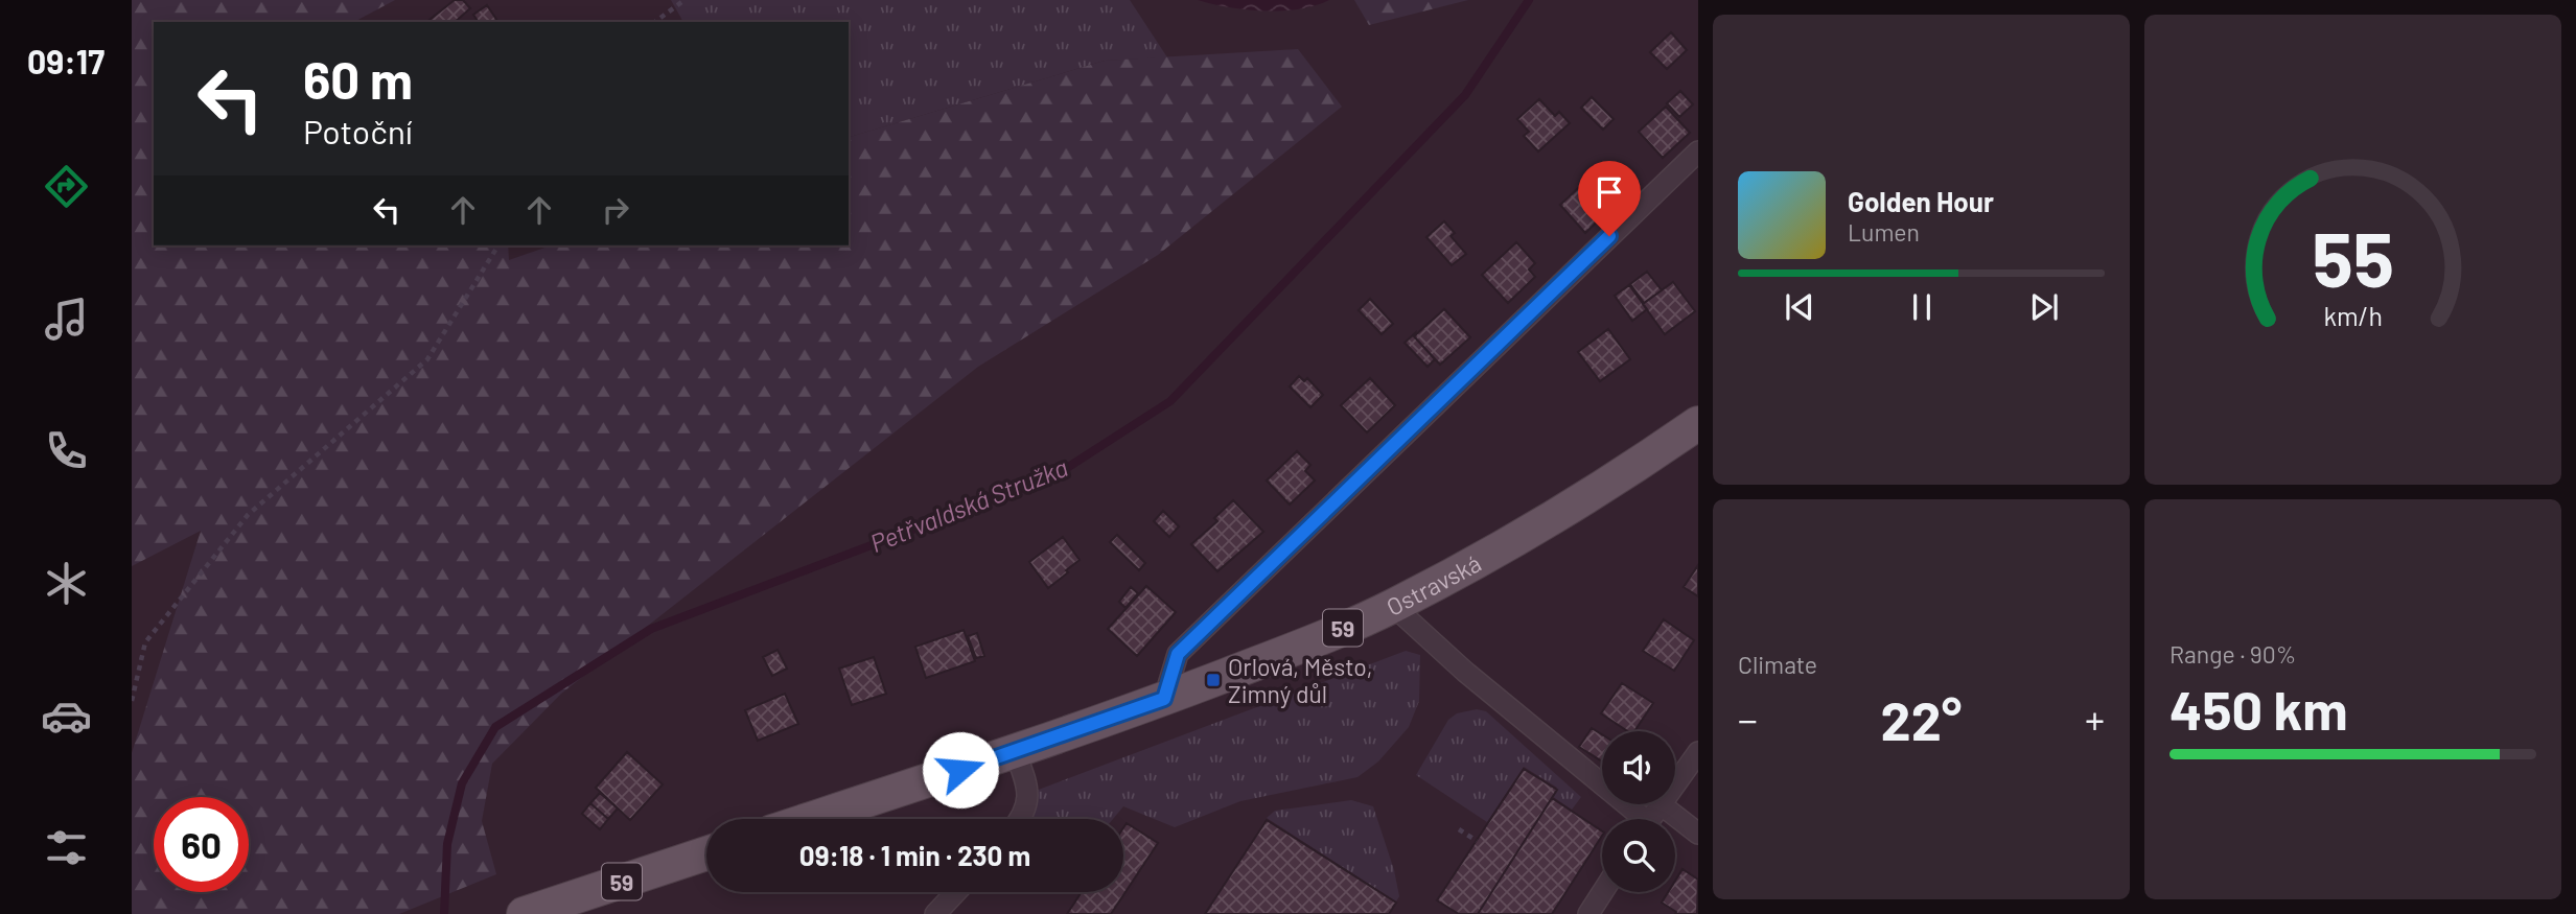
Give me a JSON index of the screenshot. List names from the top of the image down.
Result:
{
  "streets": {
    "main road": ["Ostravská", "59"]
  },
  "water": ["Petřvaldská Stružka"],
  "places": {
    "transit": ["Orlová, Město, Zimný důl"]
  },
  "page": {
    "tabs": "09:17",
    "turn": ["60 m", "Potoční"],
    "song": ["Golden Hour", "Lumen"],
    "tile": [
      "Climate",
      ["Range · 90%", "450 km"]
    ],
    "heat": ["−", "22°", "+"],
    "limit": "60",
    "trip": "09:18 · 1 min · 230 m",
    "gauge": ["55", "km/h"]
  }
}
